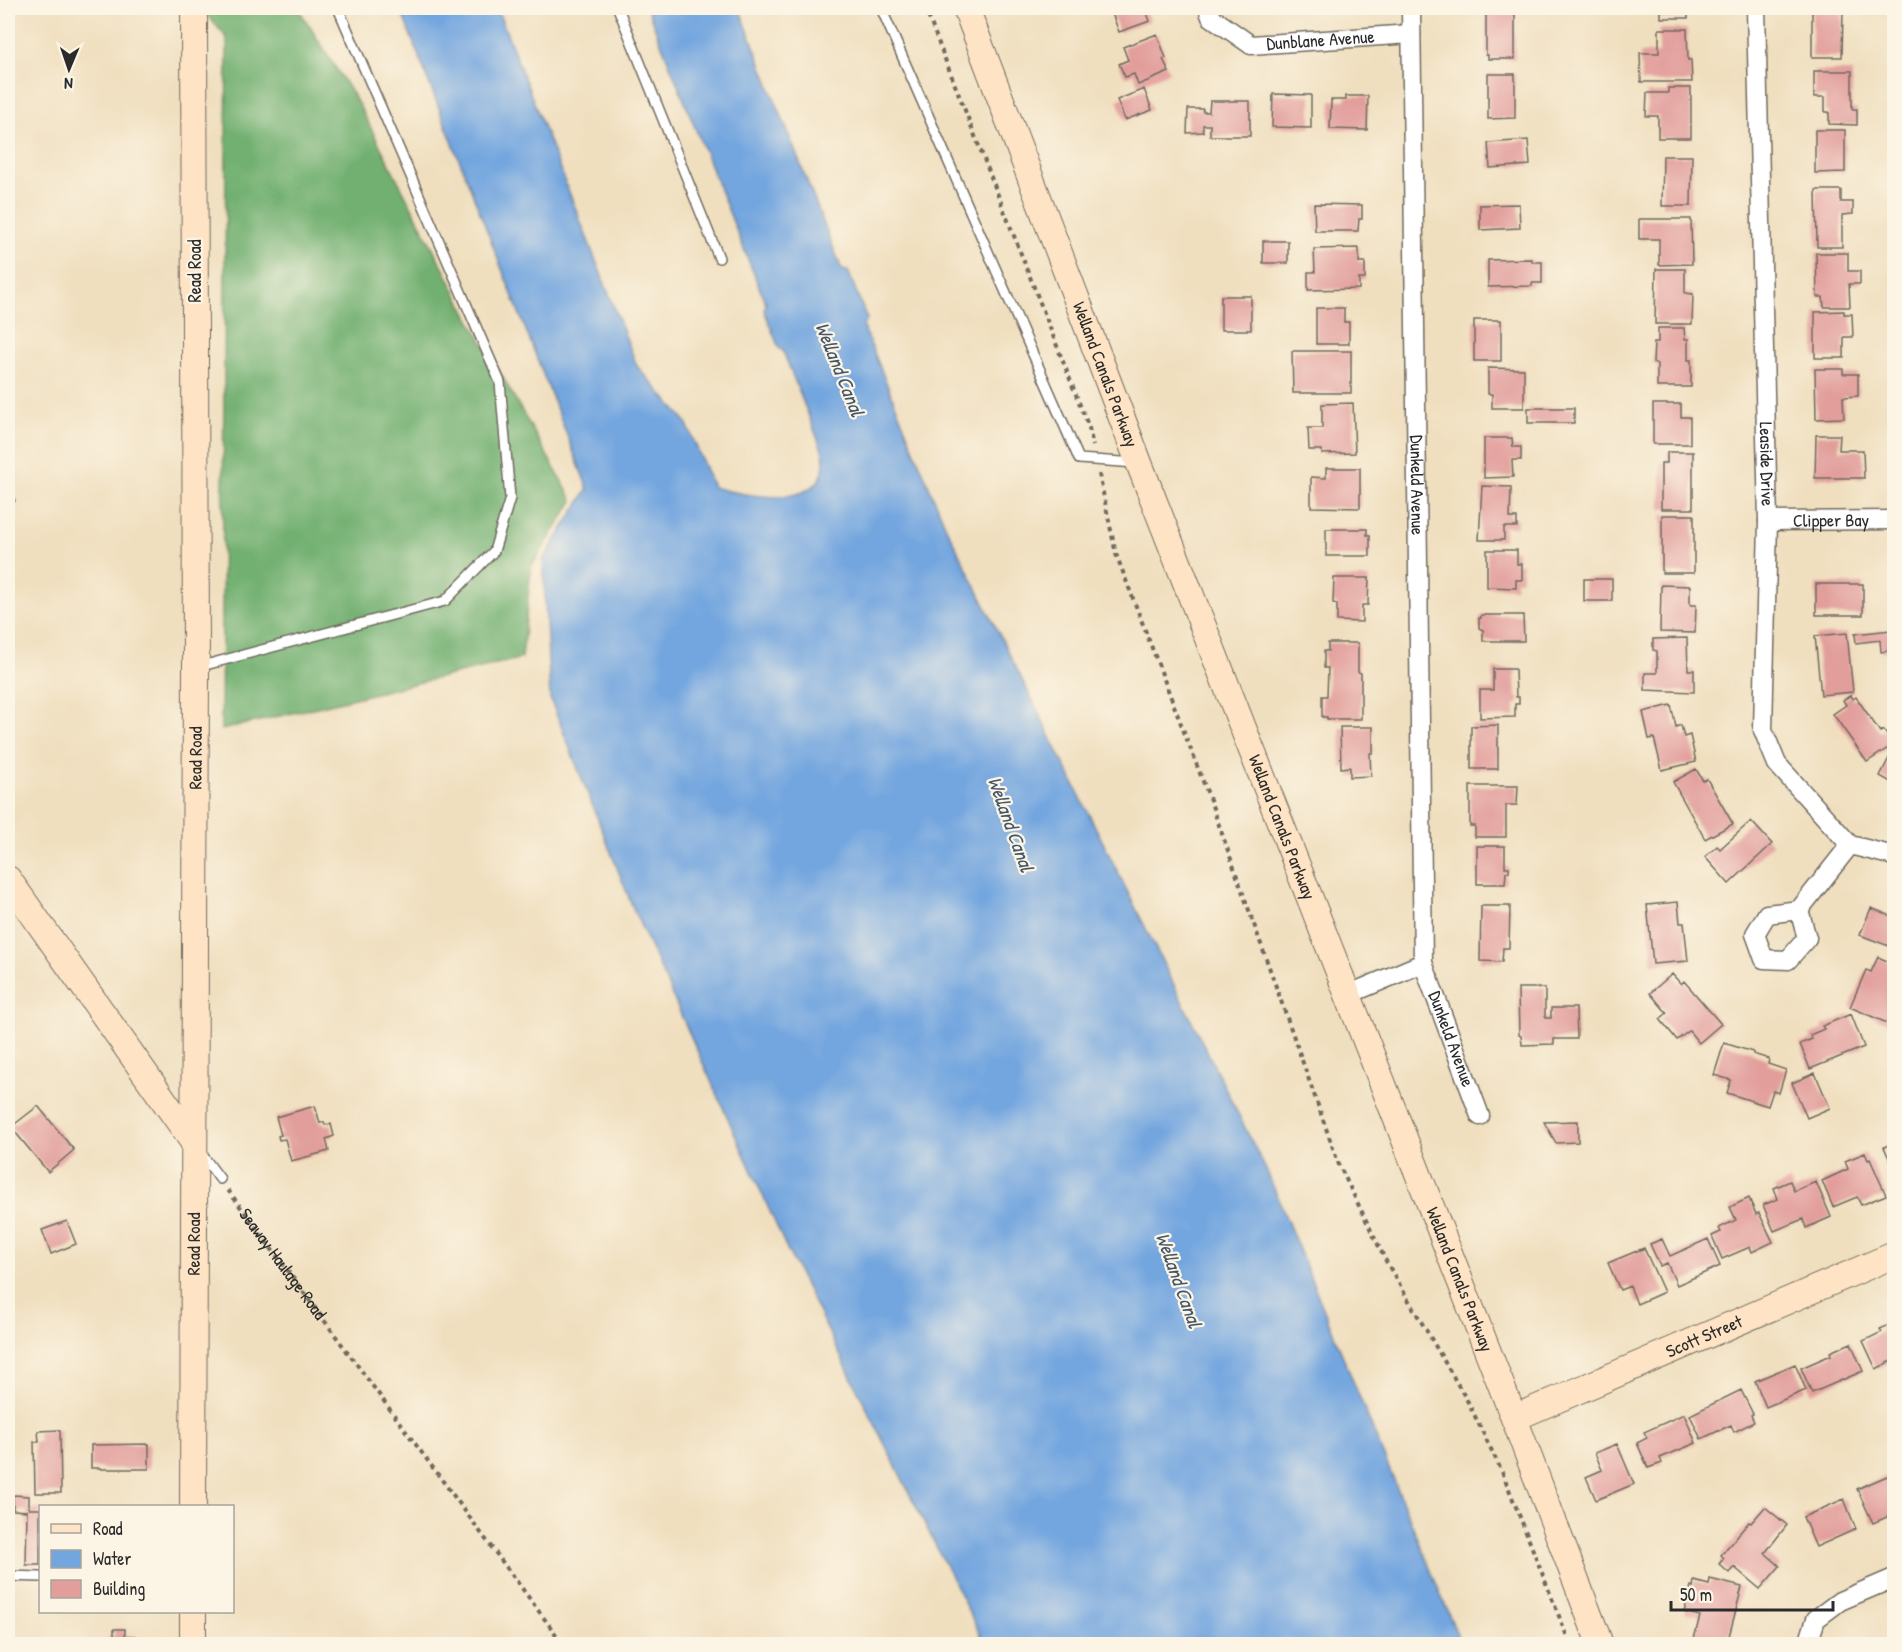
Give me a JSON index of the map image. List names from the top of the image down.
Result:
{
  "streets": {
    "street": [
      "Dunblane Avenue",
      "Read Road",
      "Welland Canals Parkway",
      "Leaside Drive",
      "Dunkeld Avenue",
      "Clipper Bay",
      "Scott Street"
    ],
    "path": ["Seaway Haulage Road"]
  },
  "crossings": [
    ["Dunblane Avenue", "Dunkeld Avenue"],
    ["Welland Canals Parkway", "Scott Street"],
    ["Leaside Drive", "Clipper Bay"]
  ],
  "water": ["Welland Canal"],
  "legend": ["Road", "Water", "Building"],
  "scale_bar": "50 m",
  "north": "bottom"
}
